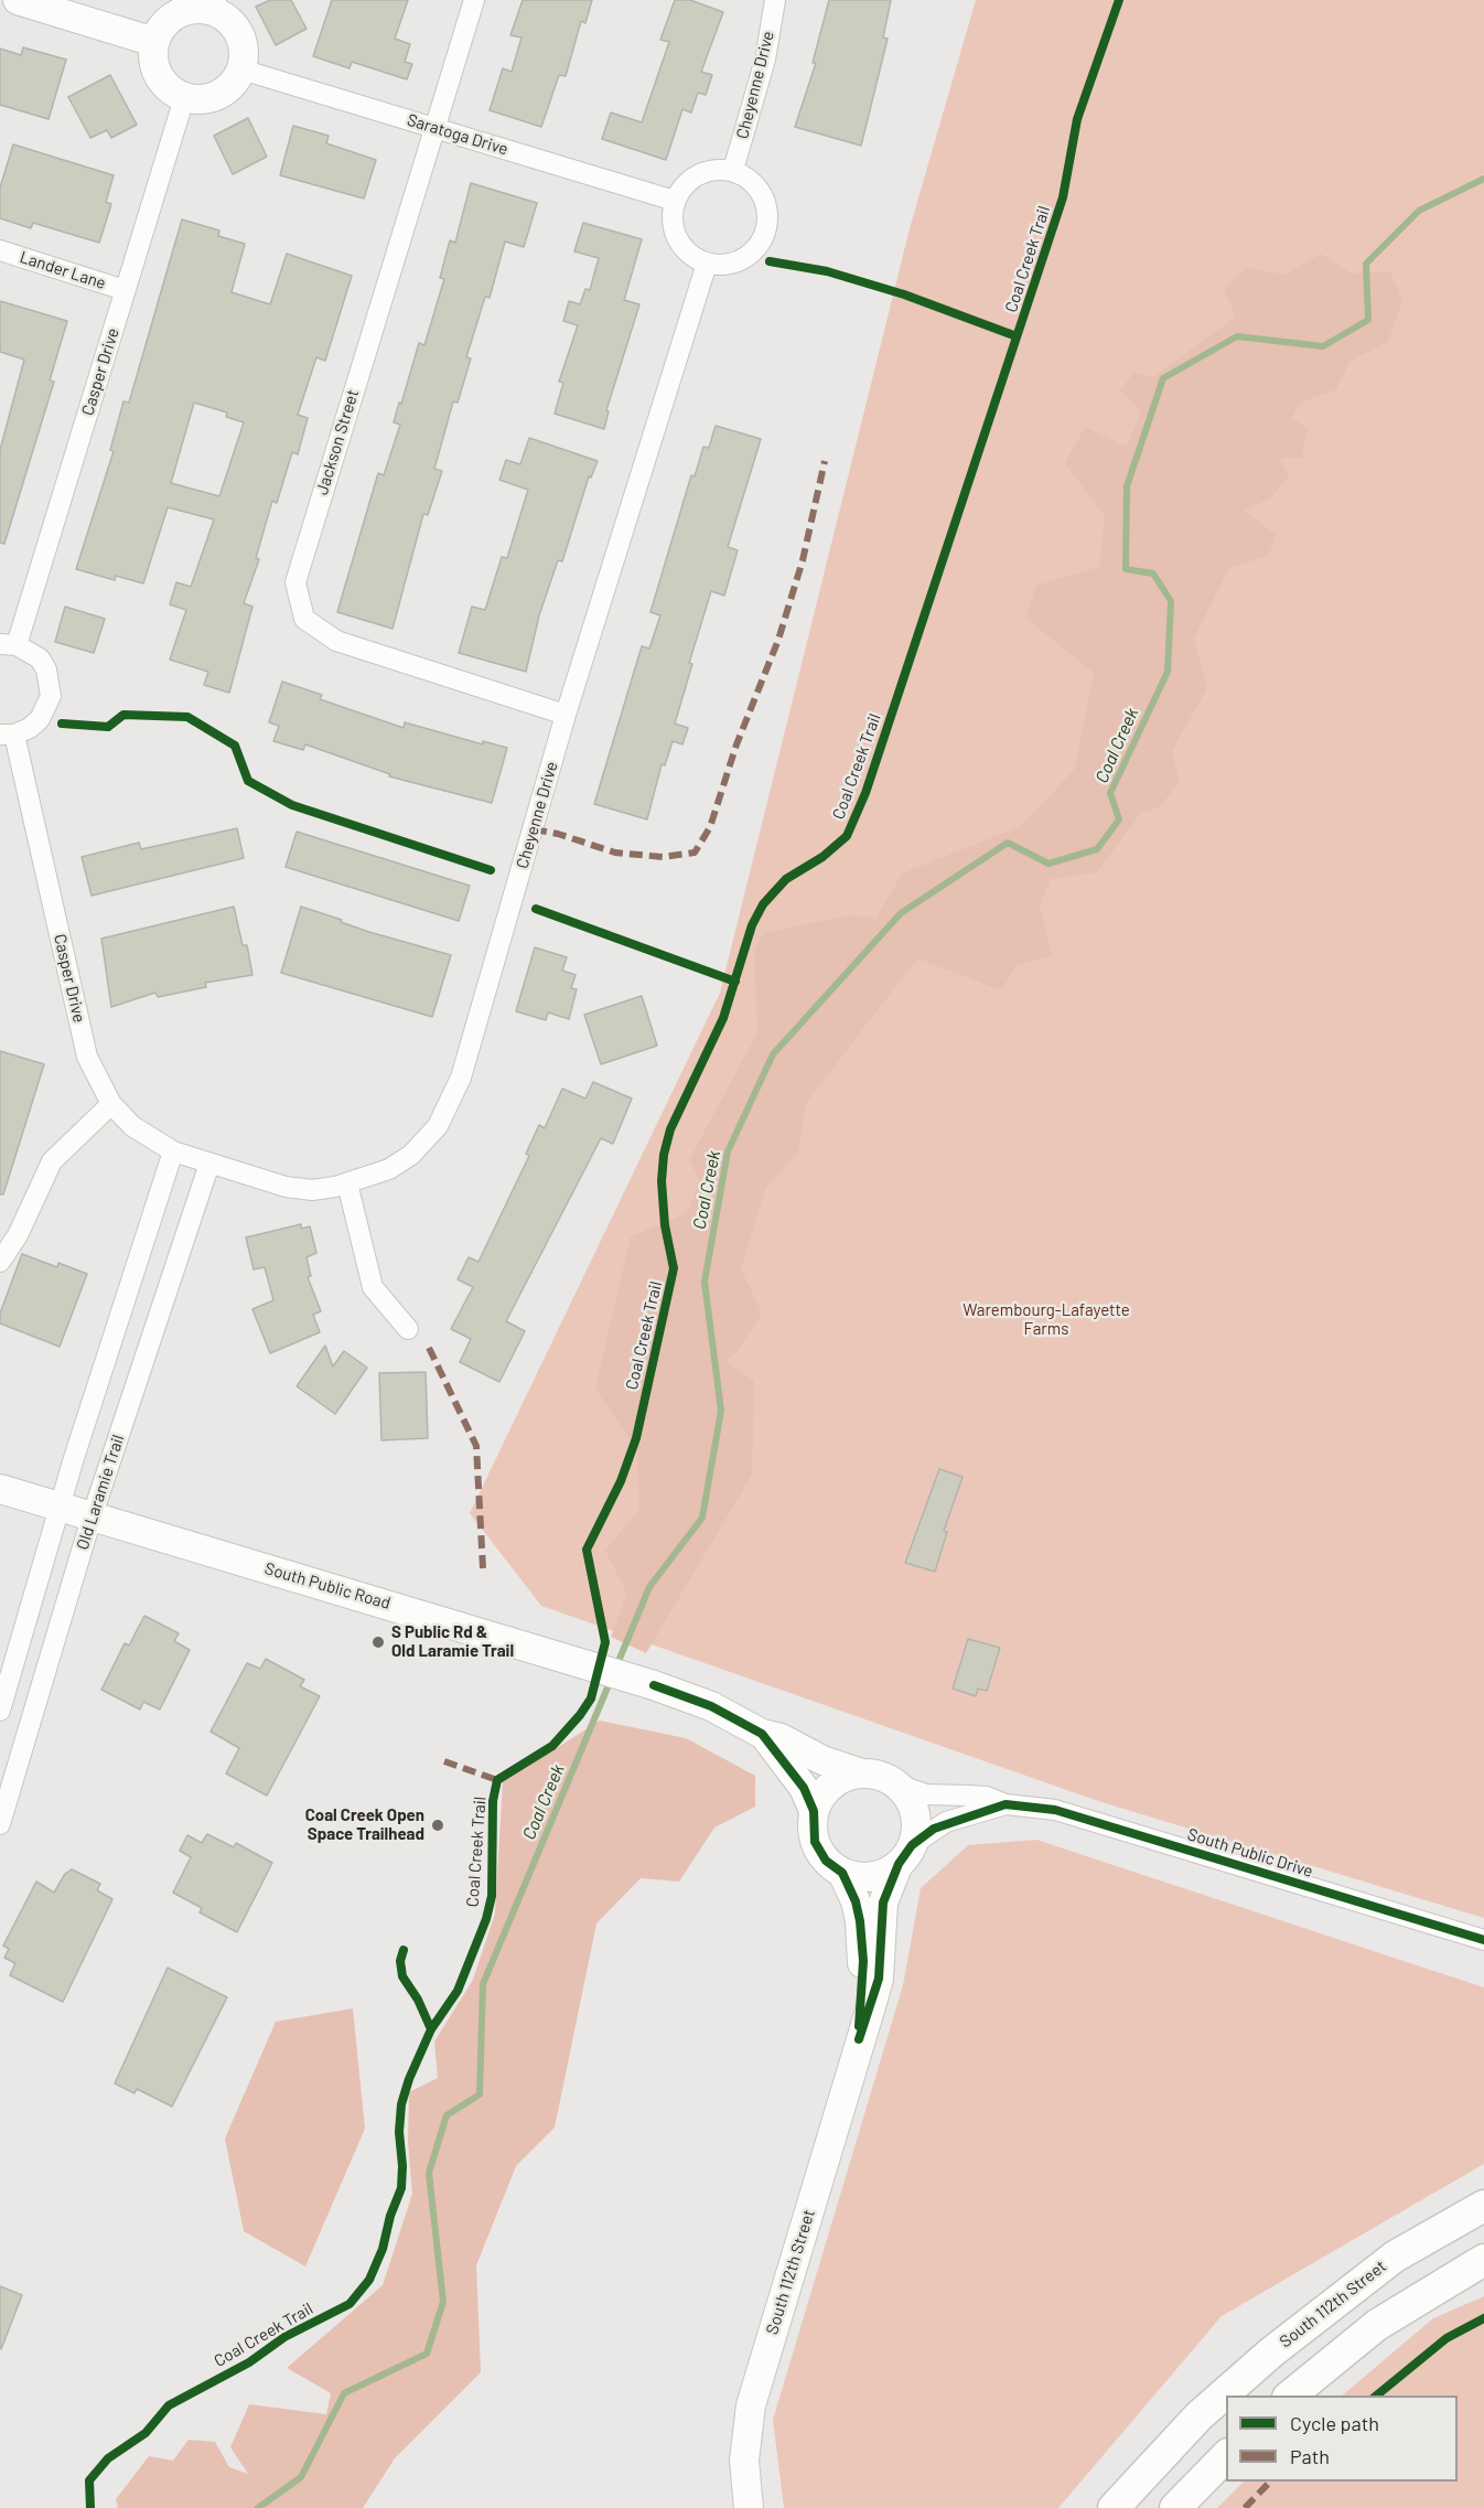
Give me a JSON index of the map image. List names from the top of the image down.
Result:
{
  "streets": {
    "main road": ["South 112th Street"],
    "street": [
      "Cheyenne Drive",
      "Saratoga Drive",
      "Lander Lane",
      "Casper Drive",
      "Jackson Street",
      "Old Laramie Trail",
      "South Public Road",
      "South Public Drive"
    ],
    "cycle path": ["Coal Creek Trail"]
  },
  "crossings": [
    ["Cheyenne Drive", "Saratoga Drive"],
    ["Cheyenne Drive", "Casper Drive"],
    ["Cheyenne Drive", "Jackson Street"],
    ["Cheyenne Drive", "Old Laramie Trail"],
    ["Saratoga Drive", "Casper Drive"],
    ["Saratoga Drive", "Jackson Street"],
    ["Lander Lane", "Casper Drive"],
    ["Casper Drive", "Old Laramie Trail"],
    ["Old Laramie Trail", "South Public Road"],
    ["South Public Road", "South 112th Street"]
  ],
  "water": ["Coal Creek"],
  "parks": ["Warembourg-Lafayette Farms"],
  "places": ["S Public Rd & Old Laramie Trail", "Coal Creek Open Space Trailhead"],
  "legend": ["Cycle path", "Path"]
}
